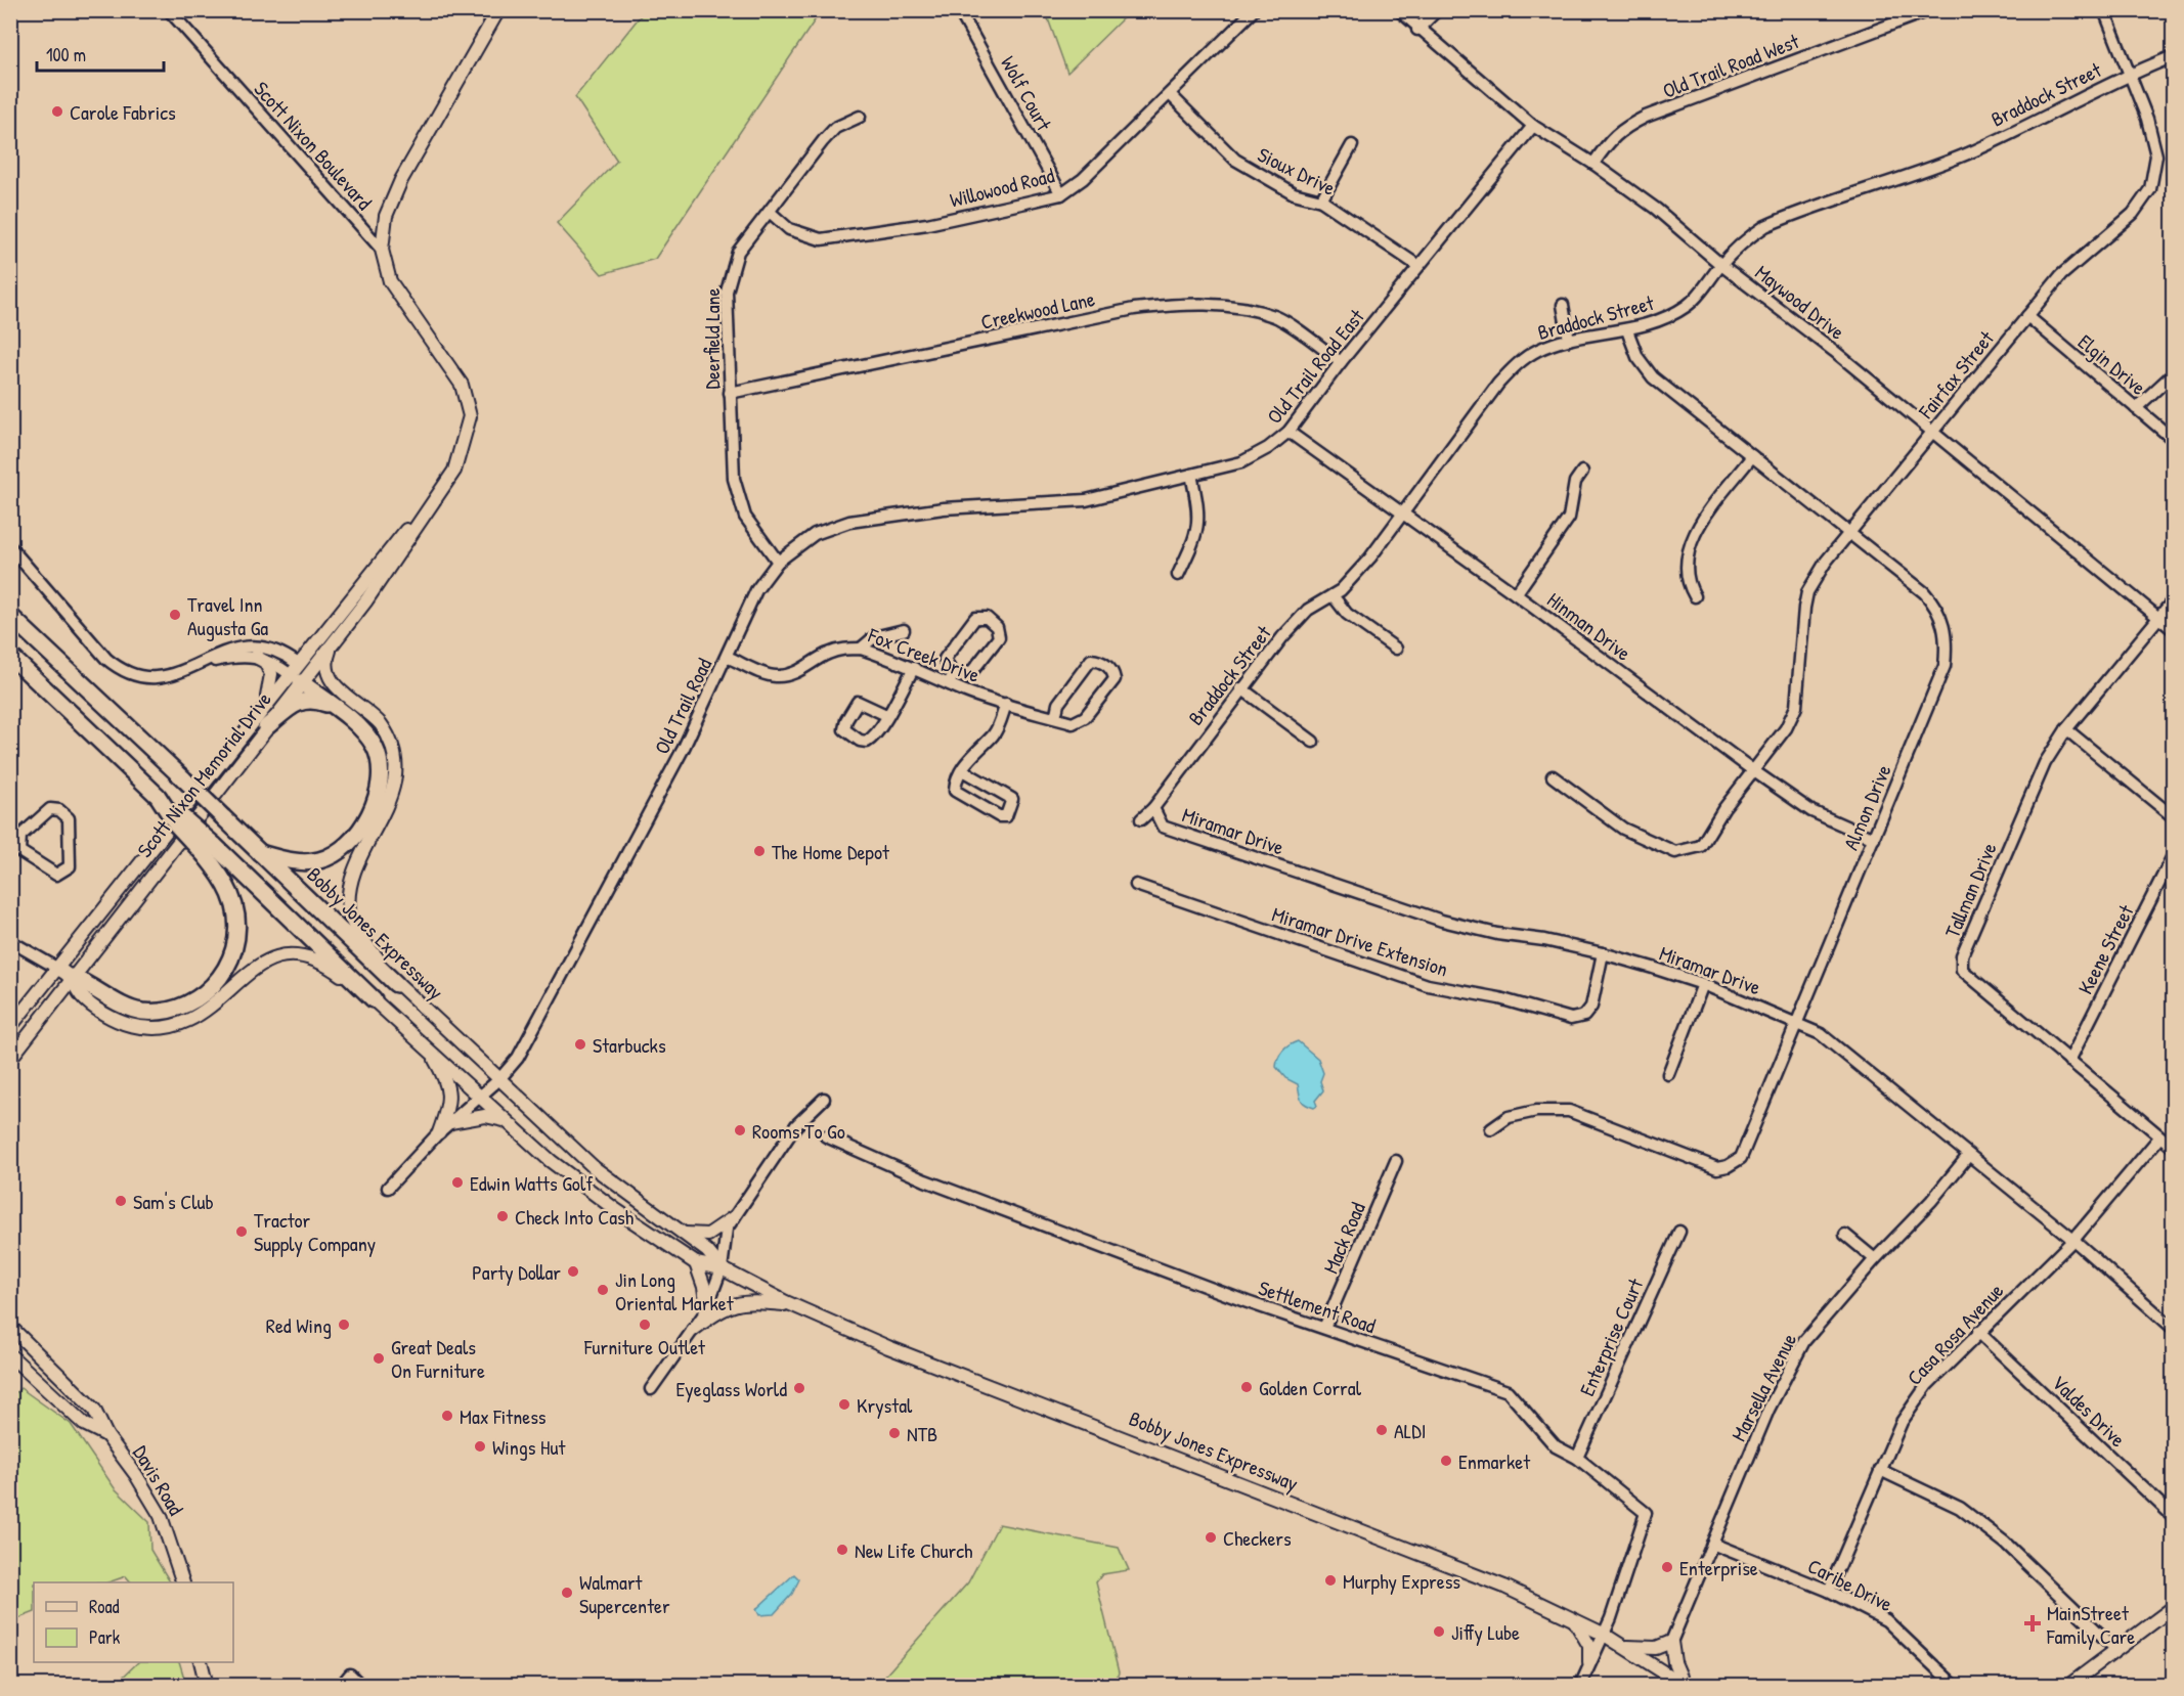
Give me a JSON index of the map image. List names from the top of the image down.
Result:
{
  "streets": {
    "highway": ["Bobby Jones Expressway"],
    "main road": ["Scott Nixon Memorial Drive", "Davis Road"],
    "street": [
      "Old Trail Road West",
      "Wolf Court",
      "Braddock Street",
      "Scott Nixon Boulevard",
      "Sioux Drive",
      "Willowood Road",
      "Maywood Drive",
      "Creekwood Lane",
      "Deerfield Lane",
      "Elgin Drive",
      "Old Trail Road East",
      "Fairfax Street",
      "Hinman Drive",
      "Fox Creek Drive",
      "Old Trail Road",
      "Almon Drive",
      "Miramar Drive",
      "Tallman Drive",
      "Miramar Drive Extension",
      "Keene Street",
      "Mack Road",
      "Settlement Road",
      "Casa Rosa Avenue",
      "Enterprise Court",
      "Marsella Avenue",
      "Valdes Drive",
      "Caribe Drive"
    ]
  },
  "crossings": [
    ["Old Trail Road West", "Maywood Drive"],
    ["Wolf Court", "Willowood Road"],
    ["Braddock Street", "Maywood Drive"],
    ["Braddock Street", "Fairfax Street"],
    ["Braddock Street", "Hinman Drive"],
    ["Braddock Street", "Almon Drive"],
    ["Braddock Street", "Miramar Drive"],
    ["Scott Nixon Boulevard", "Scott Nixon Memorial Drive"],
    ["Sioux Drive", "Willowood Road"],
    ["Sioux Drive", "Old Trail Road East"],
    ["Willowood Road", "Deerfield Lane"],
    ["Maywood Drive", "Old Trail Road East"],
    ["Maywood Drive", "Fairfax Street"],
    ["Maywood Drive", "Tallman Drive"],
    ["Creekwood Lane", "Deerfield Lane"],
    ["Creekwood Lane", "Old Trail Road East"],
    ["Deerfield Lane", "Old Trail Road"],
    ["Elgin Drive", "Fairfax Street"],
    ["Old Trail Road East", "Hinman Drive"],
    ["Old Trail Road East", "Old Trail Road"],
    ["Fairfax Street", "Hinman Drive"],
    ["Fairfax Street", "Almon Drive"],
    ["Hinman Drive", "Almon Drive"],
    ["Fox Creek Drive", "Old Trail Road"],
    ["Old Trail Road", "Bobby Jones Expressway"],
    ["Almon Drive", "Miramar Drive"],
    ["Miramar Drive", "Miramar Drive Extension"],
    ["Miramar Drive", "Casa Rosa Avenue"],
    ["Miramar Drive", "Marsella Avenue"],
    ["Tallman Drive", "Keene Street"],
    ["Tallman Drive", "Casa Rosa Avenue"],
    ["Bobby Jones Expressway", "Settlement Road"],
    ["Mack Road", "Settlement Road"],
    ["Settlement Road", "Enterprise Court"],
    ["Casa Rosa Avenue", "Valdes Drive"],
    ["Casa Rosa Avenue", "Caribe Drive"],
    ["Marsella Avenue", "Caribe Drive"]
  ],
  "places": {
    "other": [
      "Carole Fabrics",
      "Travel Inn Augusta Ga",
      "The Home Depot",
      "Starbucks",
      "Rooms To Go",
      "Edwin Watts Golf",
      "Sam's Club",
      "Check Into Cash",
      "Tractor Supply Company",
      "Party Dollar",
      "Jin Long Oriental Market",
      "Red Wing",
      "Furniture Outlet",
      "Great Deals On Furniture",
      "Golden Corral",
      "Eyeglass World",
      "Krystal",
      "Max Fitness",
      "ALDI",
      "NTB",
      "Wings Hut",
      "Enmarket",
      "Checkers",
      "New Life Church",
      "Enterprise",
      "Murphy Express",
      "Walmart Supercenter",
      "Jiffy Lube"
    ],
    "health": ["MainStreet Family Care"]
  },
  "legend": ["Road", "Park"],
  "scale_bar": "100 m"
}
